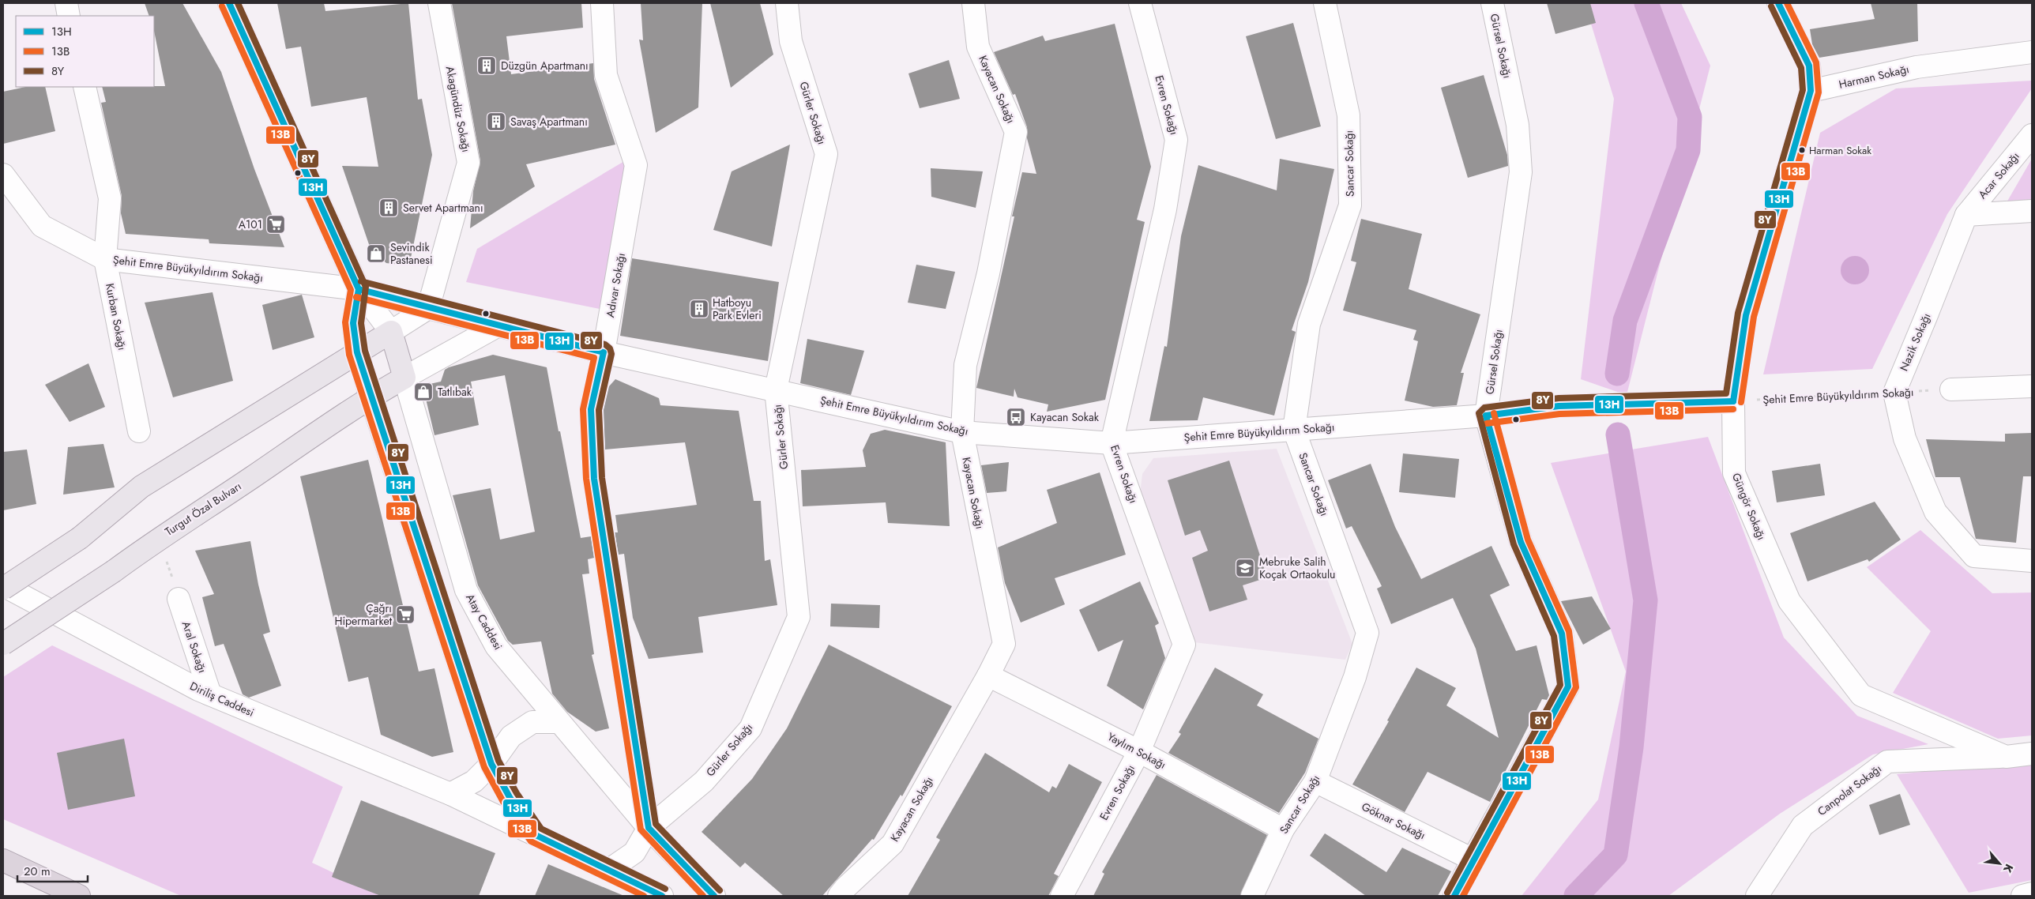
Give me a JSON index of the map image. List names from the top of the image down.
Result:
{
  "streets": {
    "main road": ["Turgut Özal Bulvarı", "Atay Caddesi"],
    "street": [
      "Gürsel Sokağı",
      "Harman Sokağı",
      "Kayacan Sokağı",
      "Evren Sokağı",
      "Akagündüz Sokağı",
      "Gürler Sokağı",
      "Sancar Sokağı",
      "Acar Sokağı",
      "Şehit Emre Büyükyıldırım Sokağı",
      "Adıvar Sokağı",
      "Kurban Sokağı",
      "Nazik Sokağı",
      "Güngör Sokağı",
      "Aral Sokağı",
      "Diriliş Caddesi",
      "Yaylım Sokağı",
      "Canpolat Sokağı",
      "Göknar Sokağı"
    ]
  },
  "crossings": [
    ["Gürsel Sokağı", "Şehit Emre Büyükyıldırım Sokağı"],
    ["Gürsel Sokağı", "Göknar Sokağı"],
    ["Harman Sokağı", "Güngör Sokağı"],
    ["Kayacan Sokağı", "Şehit Emre Büyükyıldırım Sokağı"],
    ["Kayacan Sokağı", "Yaylım Sokağı"],
    ["Evren Sokağı", "Şehit Emre Büyükyıldırım Sokağı"],
    ["Evren Sokağı", "Yaylım Sokağı"],
    ["Akagündüz Sokağı", "Şehit Emre Büyükyıldırım Sokağı"],
    ["Gürler Sokağı", "Şehit Emre Büyükyıldırım Sokağı"],
    ["Gürler Sokağı", "Adıvar Sokağı"],
    ["Gürler Sokağı", "Atay Caddesi"],
    ["Sancar Sokağı", "Şehit Emre Büyükyıldırım Sokağı"],
    ["Sancar Sokağı", "Yaylım Sokağı"],
    ["Sancar Sokağı", "Göknar Sokağı"],
    ["Acar Sokağı", "Nazik Sokağı"],
    ["Şehit Emre Büyükyıldırım Sokağı", "Adıvar Sokağı"],
    ["Şehit Emre Büyükyıldırım Sokağı", "Kurban Sokağı"],
    ["Şehit Emre Büyükyıldırım Sokağı", "Nazik Sokağı"],
    ["Şehit Emre Büyükyıldırım Sokağı", "Güngör Sokağı"],
    ["Şehit Emre Büyükyıldırım Sokağı", "Atay Caddesi"],
    ["Adıvar Sokağı", "Atay Caddesi"],
    ["Güngör Sokağı", "Canpolat Sokağı"],
    ["Turgut Özal Bulvarı", "Atay Caddesi"],
    ["Aral Sokağı", "Diriliş Caddesi"]
  ],
  "places": {
    "building": [
      "Düzgün Apartmanı",
      "Savaş Apartmanı",
      "Servet Apartmanı",
      "Hatboyu Park Evleri"
    ],
    "other": ["Harman Sokak"],
    "supermarket": ["A101", "Çağrı Hipermarket"],
    "shop": ["Sevindik Pastanesi", "Tatlıbak"],
    "bus stop": ["Kayacan Sokak"],
    "school or university": ["Mebruke Salih Koçak Ortaokulu"]
  },
  "lines": ["transit line 13H", "transit line 13B", "transit line 8Y"],
  "legend": ["13H", "13B", "8Y"],
  "scale_bar": "20 m",
  "north": "bottom right"
}
